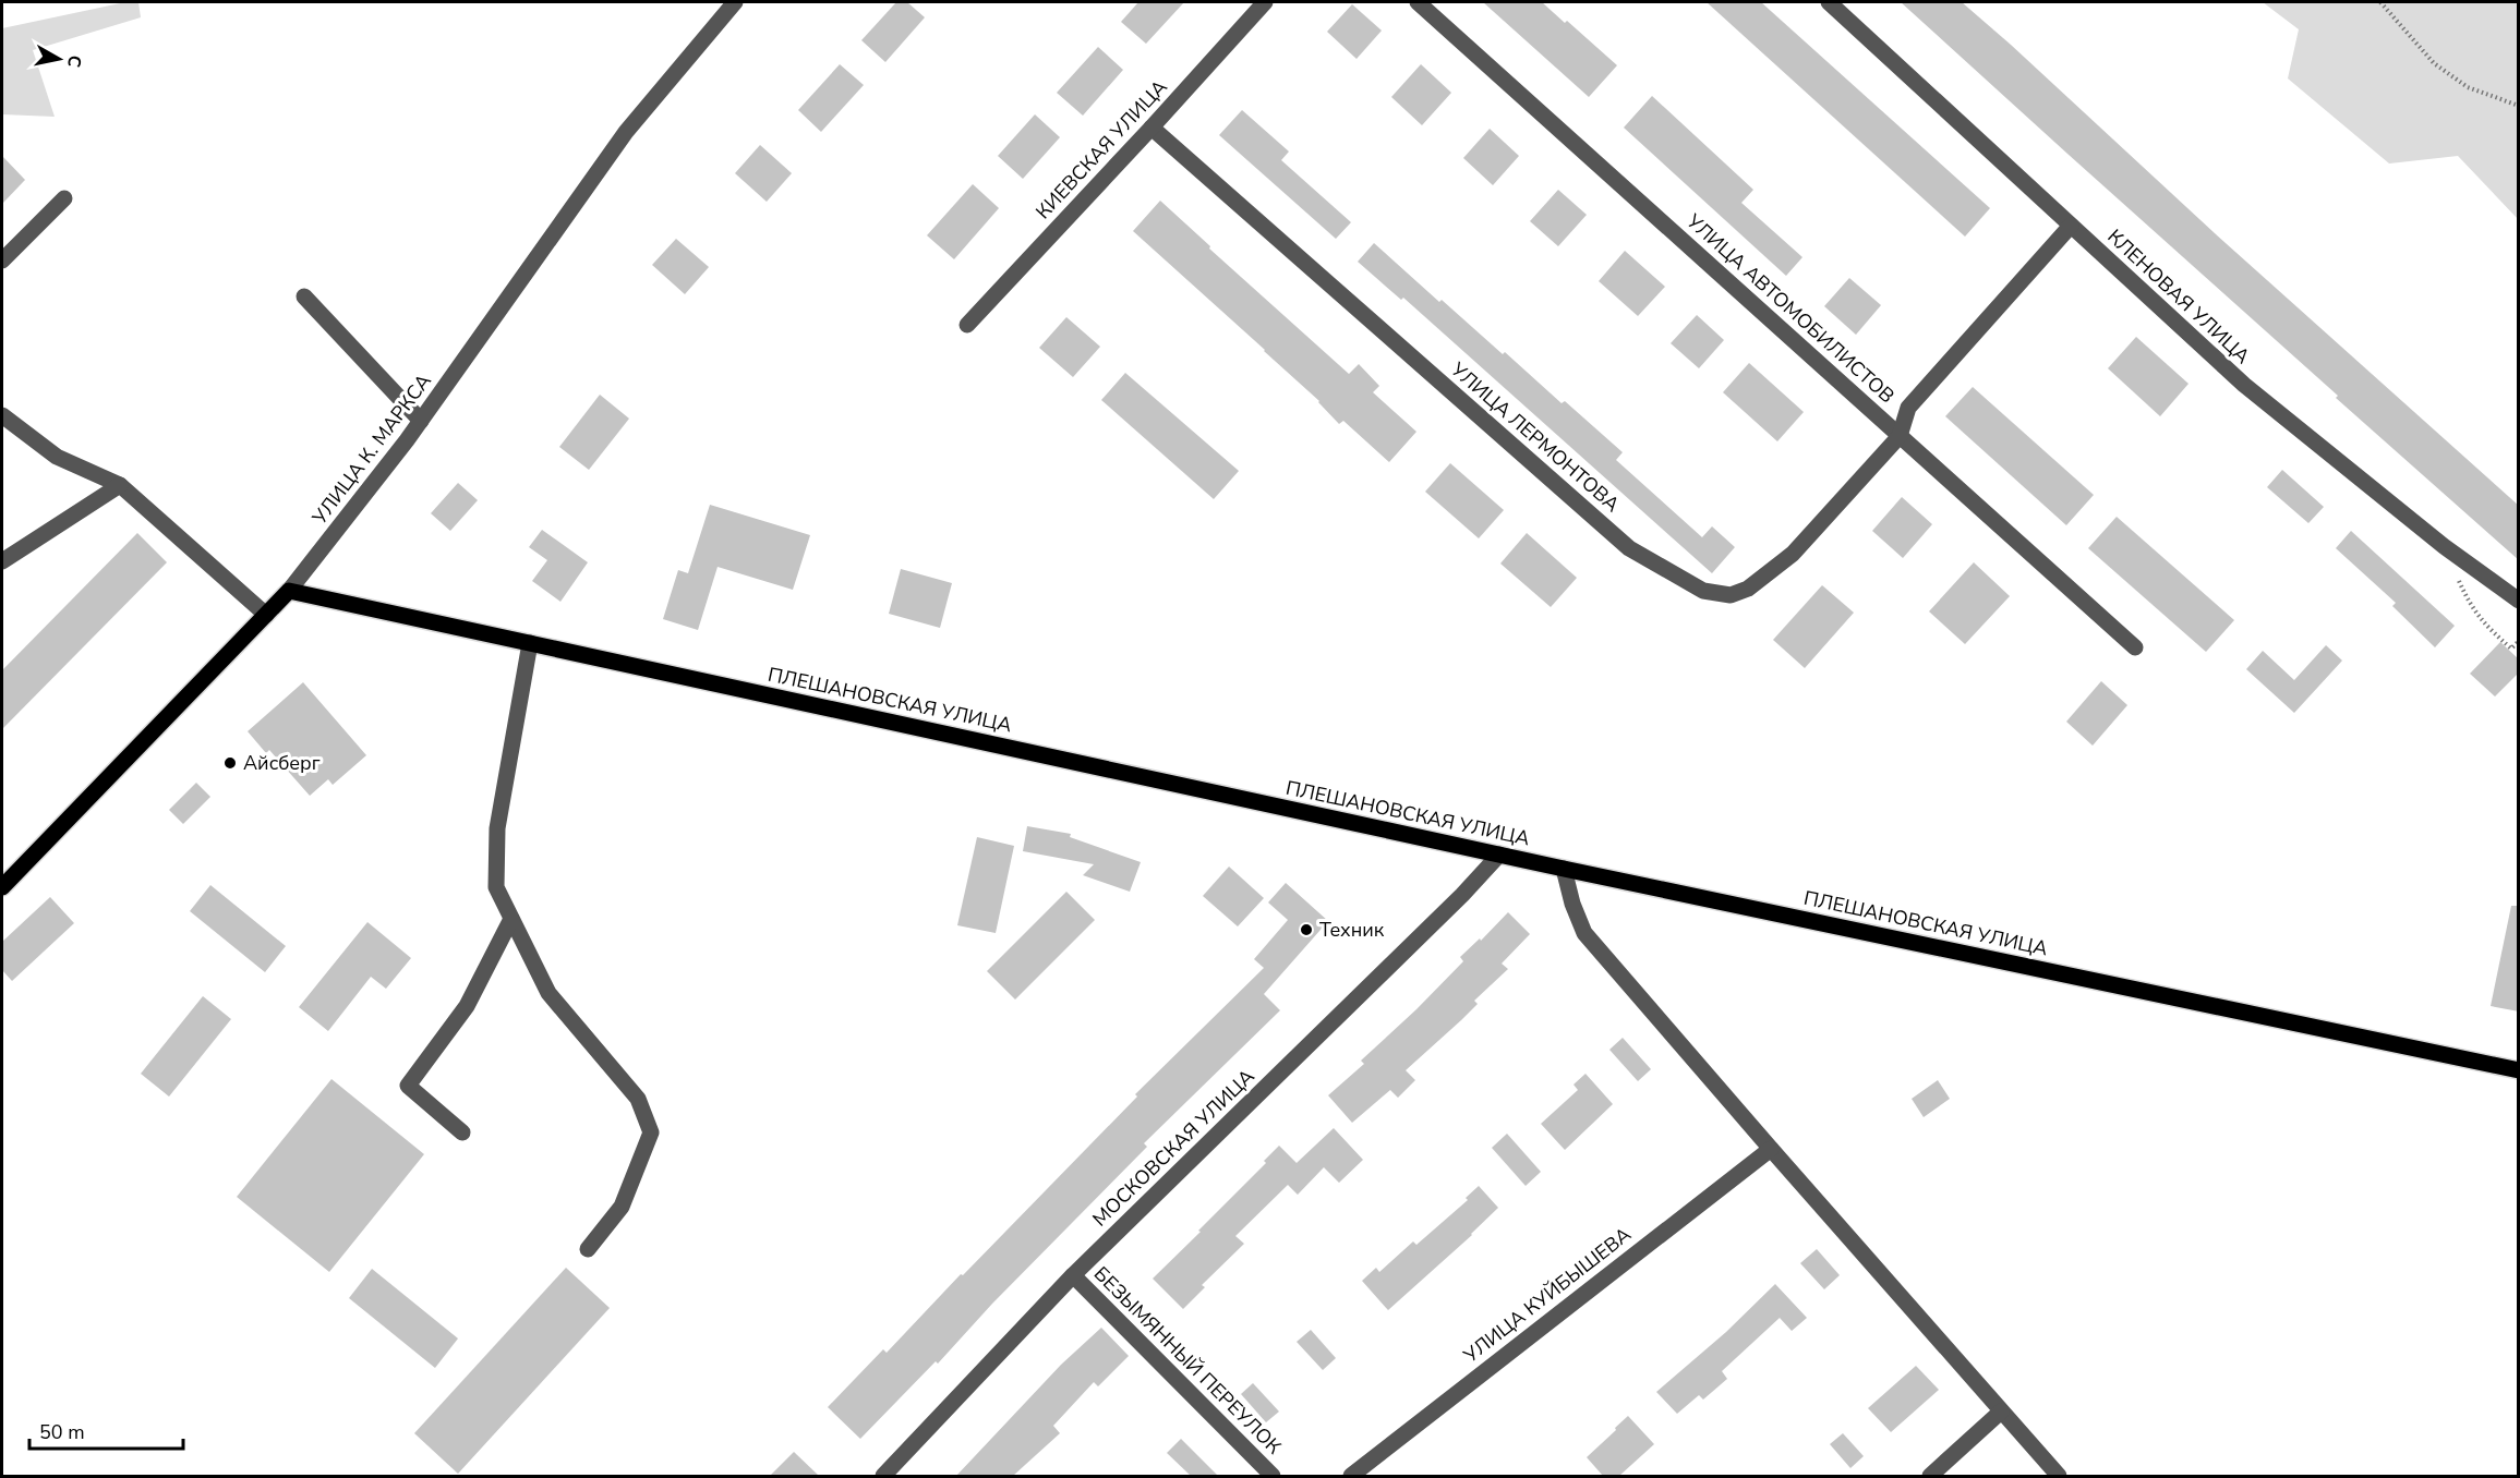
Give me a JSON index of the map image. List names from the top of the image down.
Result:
{
  "streets": {
    "main road": ["УЛИЦА К. МАРКСА", "ПЛЕШАНОВСКАЯ УЛИЦА"],
    "street": [
      "КИЕВСКАЯ УЛИЦА",
      "КЛЕНОВАЯ УЛИЦА",
      "УЛИЦА АВТОМОБИЛИСТОВ",
      "УЛИЦА ЛЕРМОНТОВА",
      "МОСКОВСКАЯ УЛИЦА",
      "УЛИЦА КУЙБЫШЕВА",
      "БЕЗЫМЯННЫЙ ПЕРЕУЛОК"
    ]
  },
  "crossings": [
    ["КИЕВСКАЯ УЛИЦА", "УЛИЦА ЛЕРМОНТОВА"],
    ["УЛИЦА АВТОМОБИЛИСТОВ", "УЛИЦА ЛЕРМОНТОВА"],
    ["УЛИЦА К. МАРКСА", "ПЛЕШАНОВСКАЯ УЛИЦА"],
    ["ПЛЕШАНОВСКАЯ УЛИЦА", "МОСКОВСКАЯ УЛИЦА"],
    ["МОСКОВСКАЯ УЛИЦА", "БЕЗЫМЯННЫЙ ПЕРЕУЛОК"]
  ],
  "places": ["Айсберг", "Техник"],
  "scale_bar": "50 m",
  "north": "right"
}
